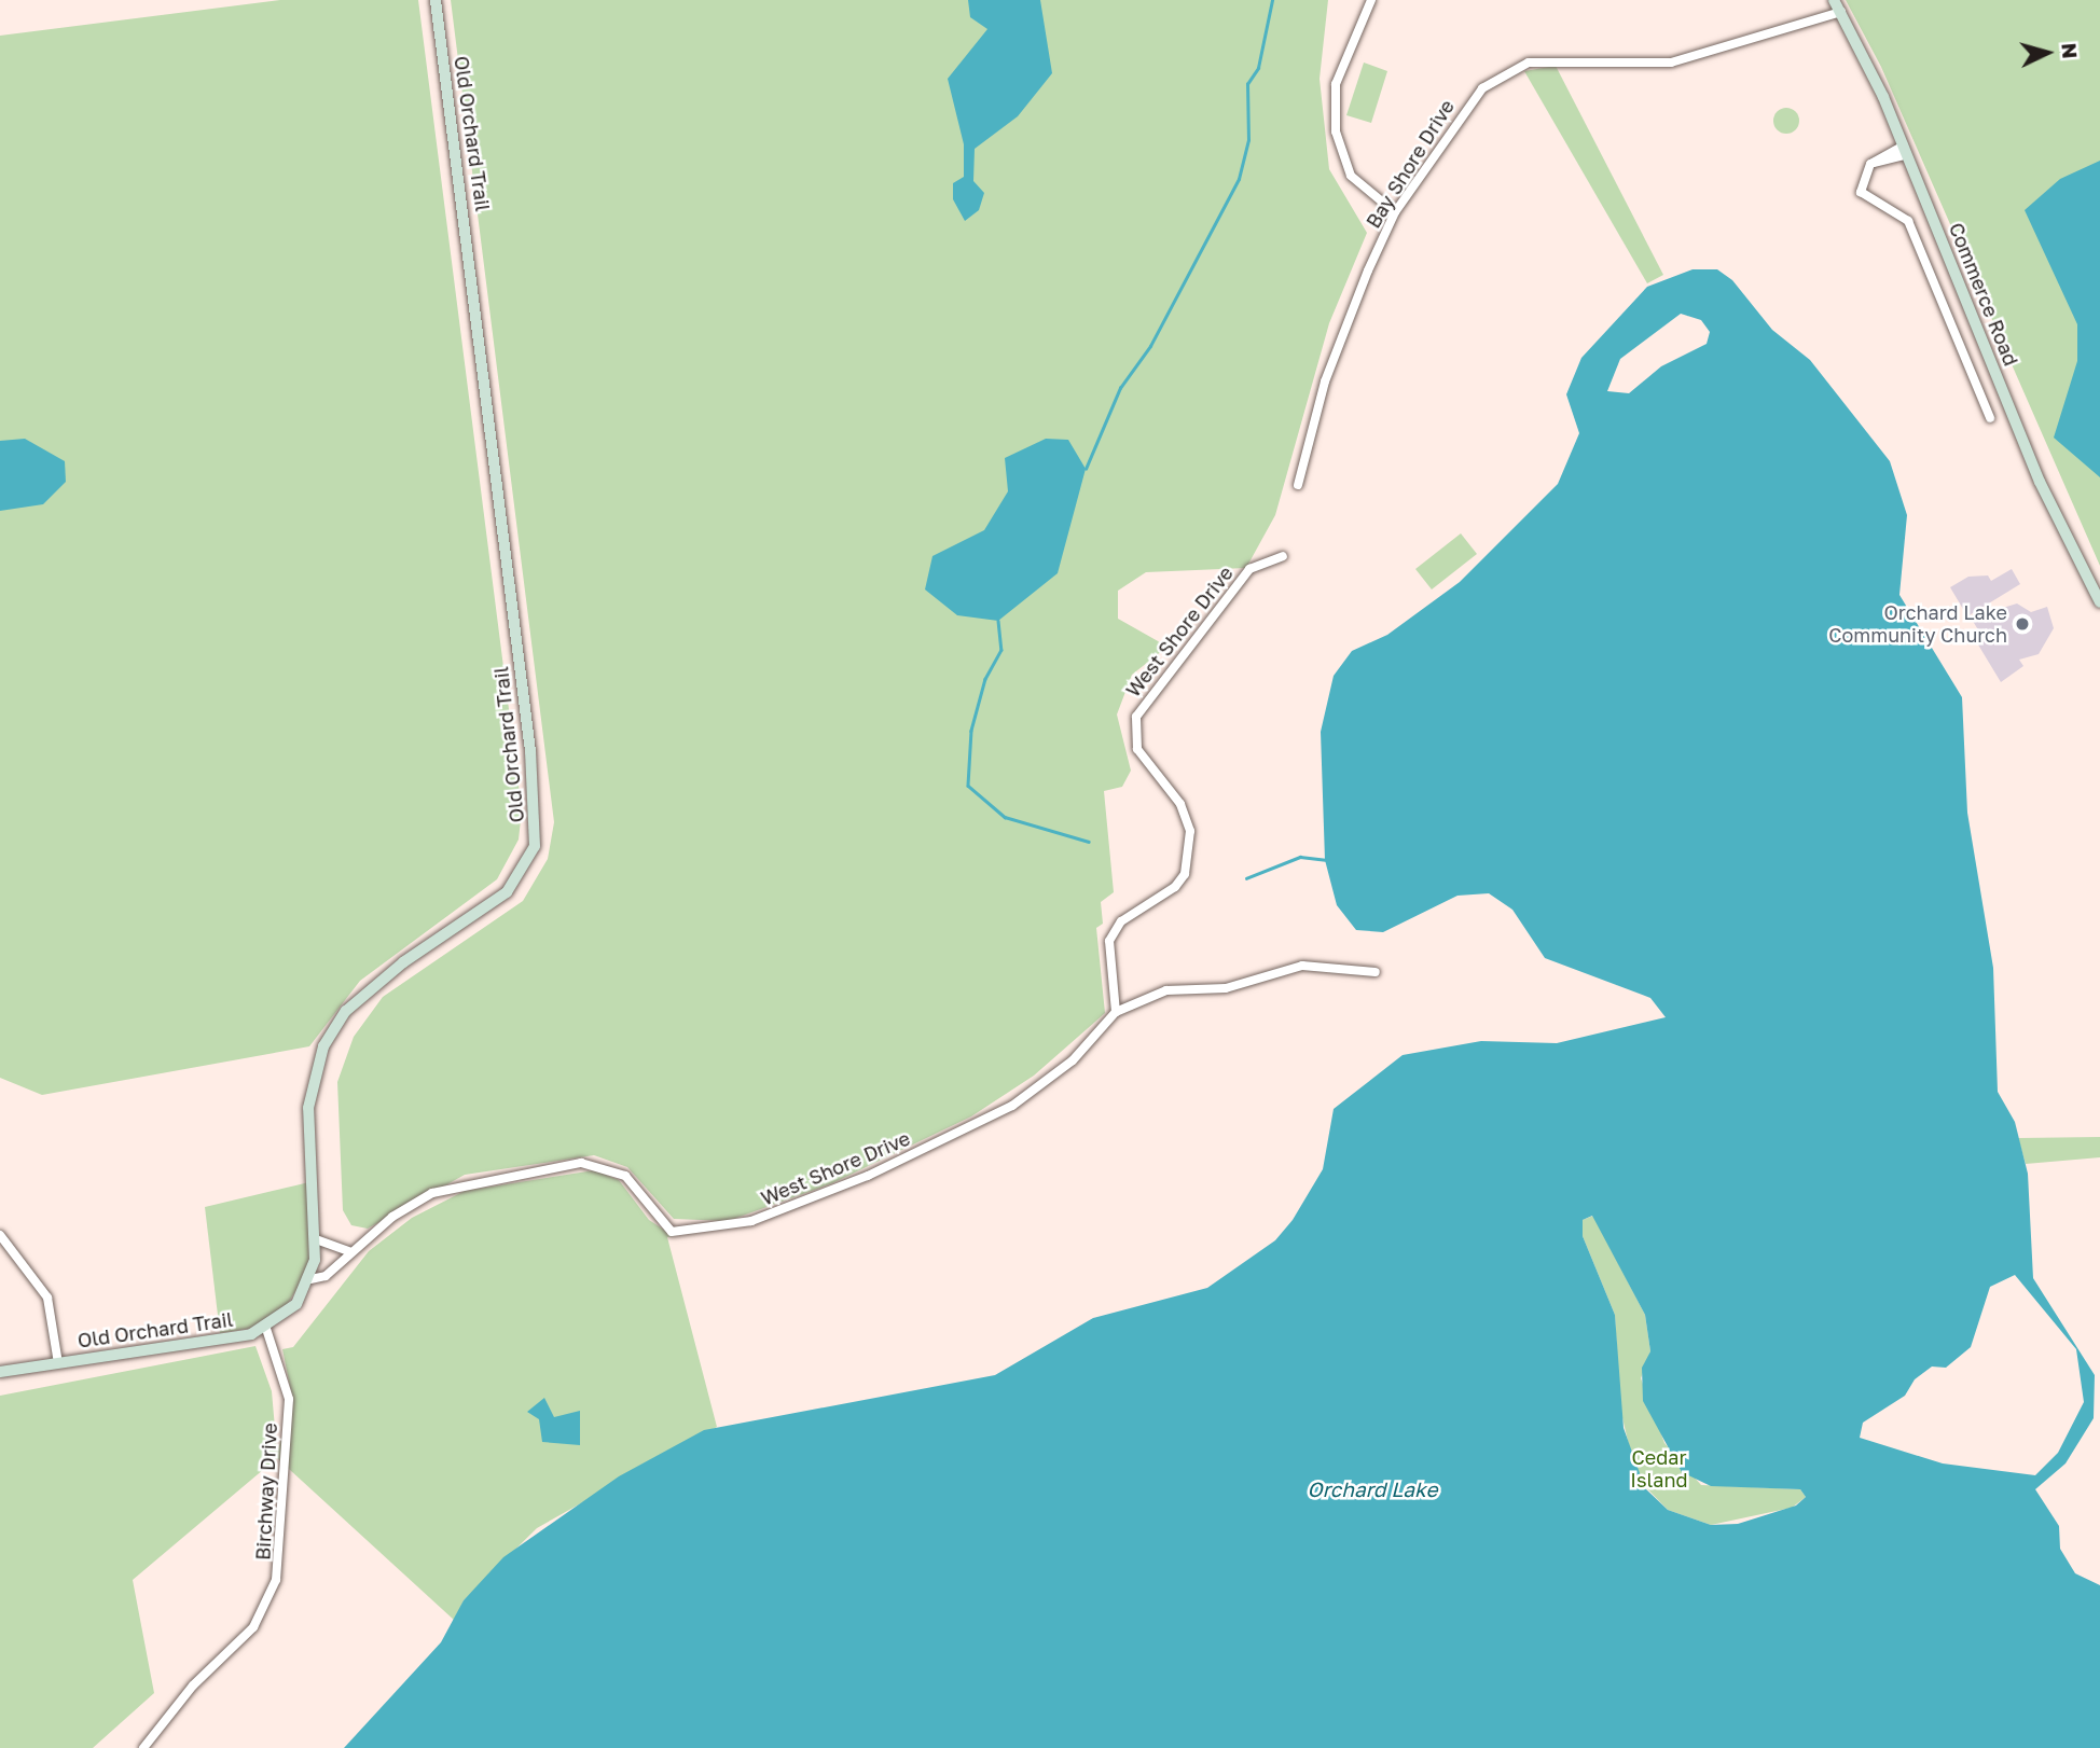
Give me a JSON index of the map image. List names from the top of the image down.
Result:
{
  "streets": {
    "street": [
      "Old Orchard Trail",
      "Bay Shore Drive",
      "Commerce Road",
      "West Shore Drive",
      "Birchway Drive"
    ]
  },
  "crossings": [
    ["Old Orchard Trail", "West Shore Drive"],
    ["Old Orchard Trail", "Birchway Drive"],
    ["Bay Shore Drive", "Commerce Road"]
  ],
  "water": ["Orchard Lake"],
  "parks": ["Cedar Island"],
  "places": ["Orchard Lake Community Church"],
  "north": "right"
}
